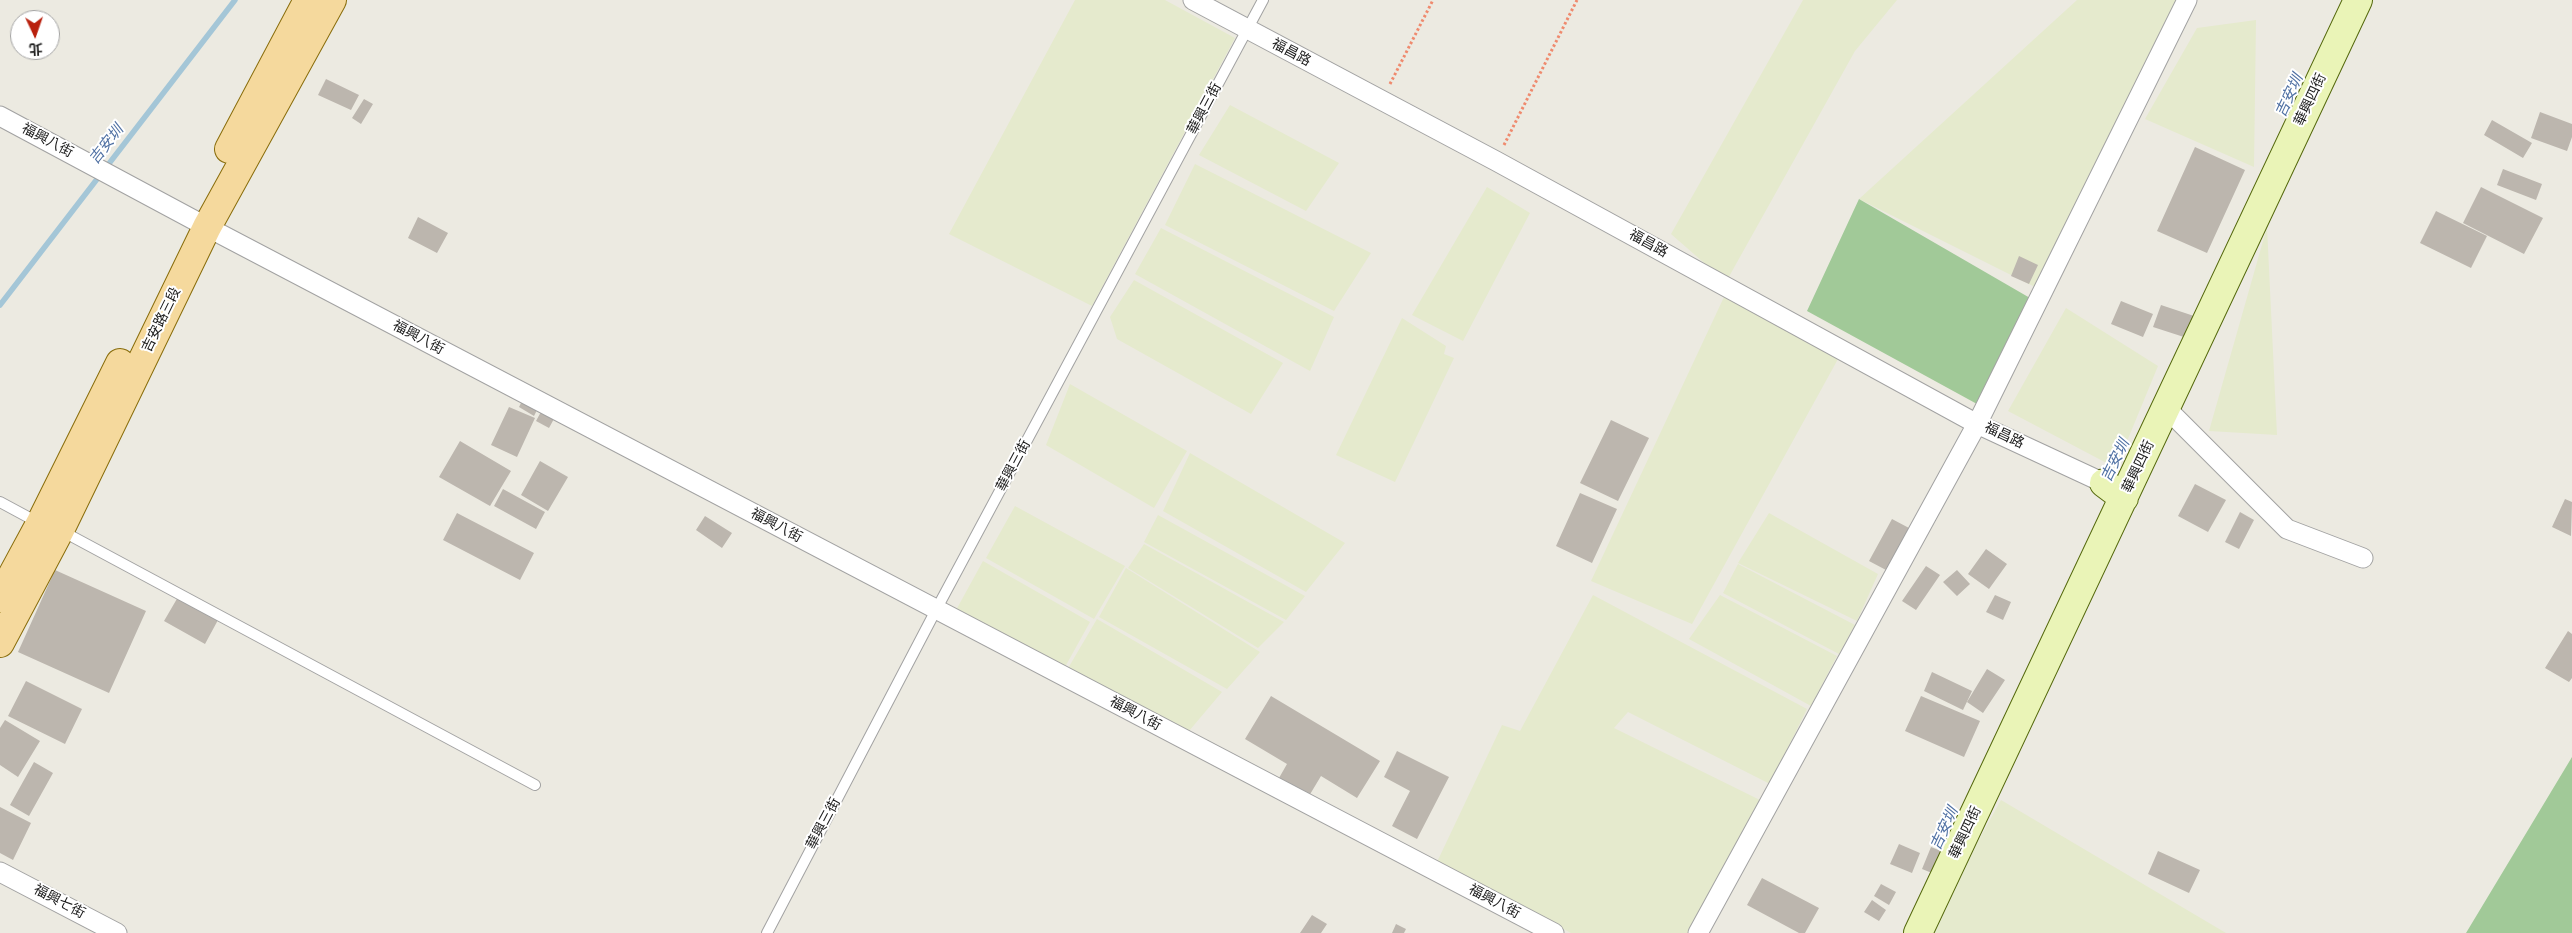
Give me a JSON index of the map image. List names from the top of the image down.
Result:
{
  "streets": {
    "main road": ["吉安路三段"],
    "street": [
      "福昌路",
      "華興四街",
      "福興八街",
      "福興七街"
    ],
    "lane": ["華興三街"]
  },
  "crossings": [
    ["福昌路", "華興四街"],
    ["福昌路", "華興三街"],
    ["華興三街", "福興八街"],
    ["福興八街", "吉安路三段"]
  ],
  "water": ["吉安圳"],
  "north": "bottom"
}
